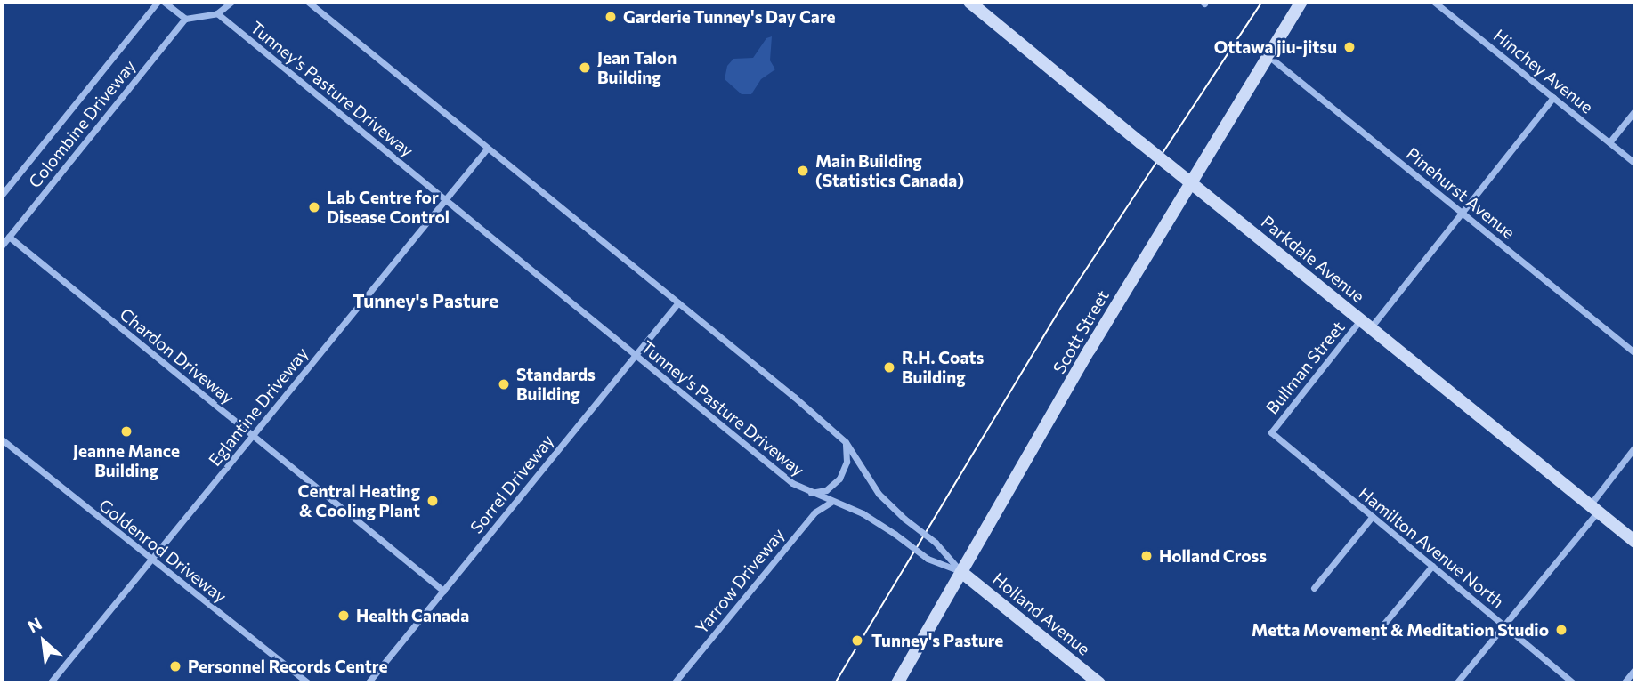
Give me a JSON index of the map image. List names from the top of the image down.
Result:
{
  "streets": {
    "main road": ["Parkdale Avenue", "Scott Street", "Holland Avenue"],
    "street": [
      "Hinchey Avenue",
      "Tunney's Pasture Driveway",
      "Colombine Driveway",
      "Pinehurst Avenue",
      "Chardon Driveway",
      "Bullman Street",
      "Eglantine Driveway",
      "Sorrel Driveway",
      "Hamilton Avenue North",
      "Goldenrod Driveway",
      "Yarrow Driveway"
    ]
  },
  "crossings": [
    ["Hinchey Avenue", "Bullman Street"],
    ["Tunney's Pasture Driveway", "Scott Street"],
    ["Tunney's Pasture Driveway", "Eglantine Driveway"],
    ["Tunney's Pasture Driveway", "Sorrel Driveway"],
    ["Tunney's Pasture Driveway", "Yarrow Driveway"],
    ["Tunney's Pasture Driveway", "Holland Avenue"],
    ["Colombine Driveway", "Chardon Driveway"],
    ["Pinehurst Avenue", "Scott Street"],
    ["Pinehurst Avenue", "Bullman Street"],
    ["Parkdale Avenue", "Scott Street"],
    ["Parkdale Avenue", "Bullman Street"],
    ["Scott Street", "Holland Avenue"],
    ["Chardon Driveway", "Eglantine Driveway"],
    ["Chardon Driveway", "Sorrel Driveway"],
    ["Bullman Street", "Hamilton Avenue North"],
    ["Eglantine Driveway", "Goldenrod Driveway"]
  ],
  "districts": ["Tunney's Pasture"],
  "places": [
    "Garderie Tunney's Day Care",
    "Ottawa jiu-jitsu",
    "Jean Talon Building",
    "Main Building (Statistics Canada)",
    "Lab Centre for Disease Control",
    "R.H. Coats Building",
    "Standards Building",
    "Jeanne Mance Building",
    "Central Heating & Cooling Plant",
    "Holland Cross",
    "Health Canada",
    "Metta Movement & Meditation Studio",
    "Tunney's Pasture",
    "Personnel Records Centre"
  ],
  "north": "top left"
}
